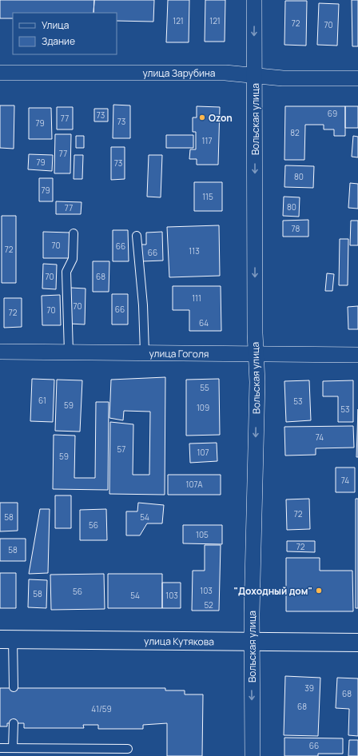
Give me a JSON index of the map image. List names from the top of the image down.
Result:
{
  "streets": {
    "street": [
      "улица Зарубина",
      "Вольская улица",
      "улица Гоголя",
      "улица Кутякова"
    ]
  },
  "crossings": [
    ["улица Зарубина", "Вольская улица"],
    ["Вольская улица", "улица Гоголя"],
    ["Вольская улица", "улица Кутякова"]
  ],
  "one_way": ["Вольская улица"],
  "places": ["Ozon", "\"Доходный дом\""],
  "house_numbers": [
    "121",
    "121",
    "72",
    "70",
    "69",
    "73",
    "77",
    "73",
    "79",
    "82",
    "117",
    "77",
    "79",
    "73",
    "80",
    "79",
    "115",
    "80",
    "77",
    "78",
    "70",
    "66",
    "72",
    "113",
    "66",
    "70",
    "68",
    "111",
    "70",
    "66",
    "70",
    "72",
    "64",
    "55",
    "61",
    "53",
    "59",
    "109",
    "53",
    "74",
    "57",
    "107",
    "59",
    "74",
    "107А",
    "72",
    "58",
    "54",
    "56",
    "105",
    "72",
    "58",
    "103",
    "56",
    "58",
    "54",
    "103",
    "52",
    "39",
    "68",
    "68",
    "41/59",
    "66"
  ],
  "legend": ["Улица", "Здание"]
}
